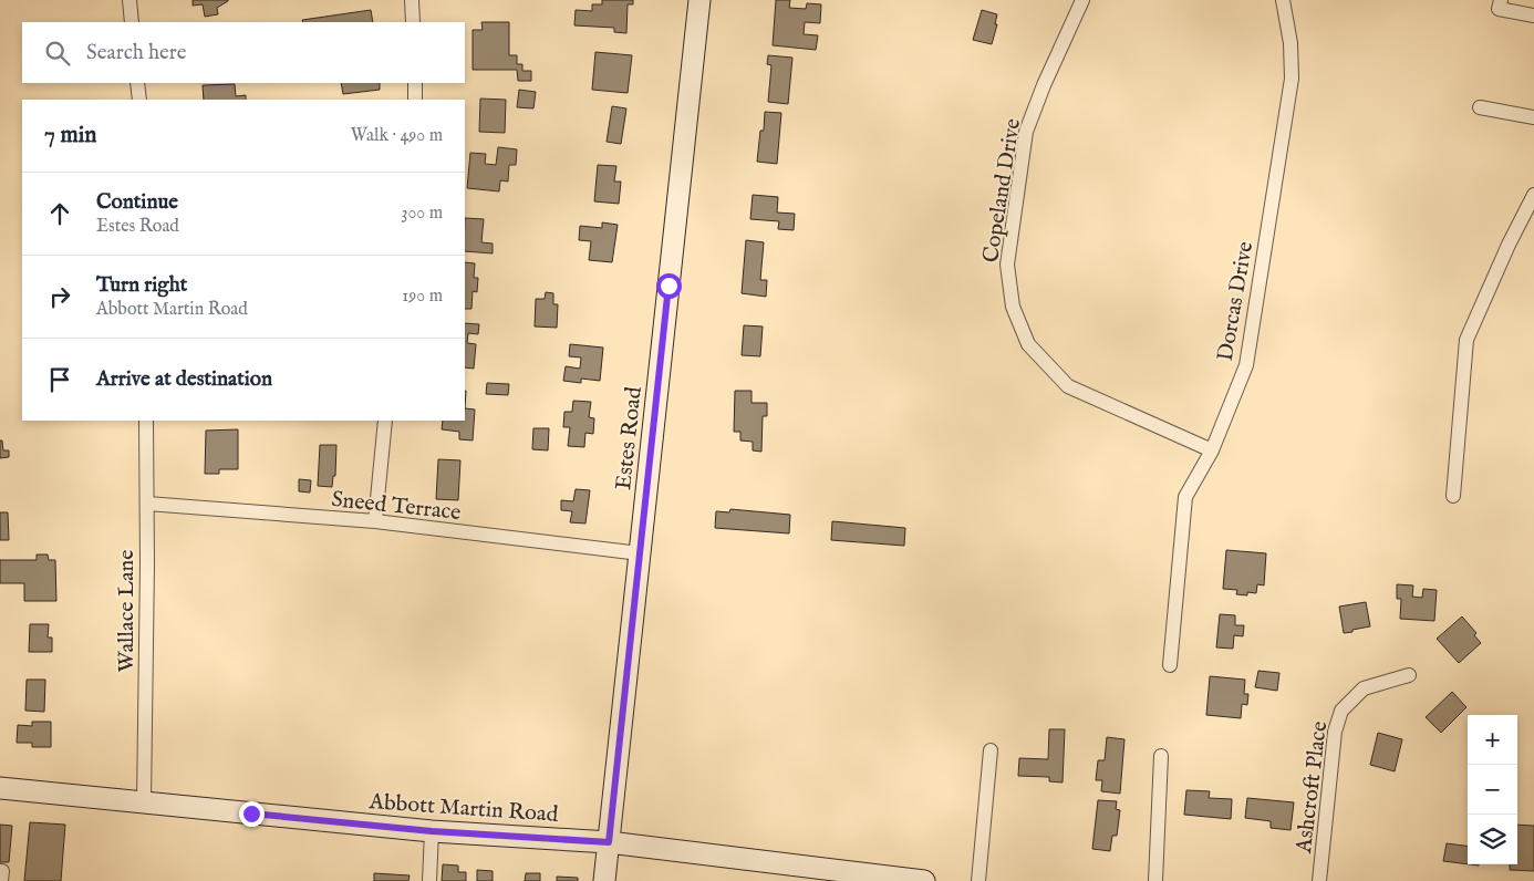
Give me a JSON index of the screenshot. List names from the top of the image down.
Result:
{
  "streets": {
    "main road": ["Estes Road", "Abbott Martin Road"],
    "street": [
      "Copeland Drive",
      "Dorcas Drive",
      "Sneed Terrace",
      "Wallace Lane",
      "Ashcroft Place"
    ]
  },
  "crossings": [
    ["Copeland Drive", "Dorcas Drive"],
    ["Estes Road", "Sneed Terrace"],
    ["Estes Road", "Abbott Martin Road"],
    ["Sneed Terrace", "Wallace Lane"],
    ["Wallace Lane", "Abbott Martin Road"]
  ],
  "page": {
    "search": "Search here",
    "heading": ["7 min", "Walk · 490 m"],
    "list": [
      ["Continue", "Estes Road", "300 m"],
      ["Turn right", "Abbott Martin Road", "190 m"],
      "Arrive at destination"
    ],
    "map_buttons": ["+", "−"]
  }
}
